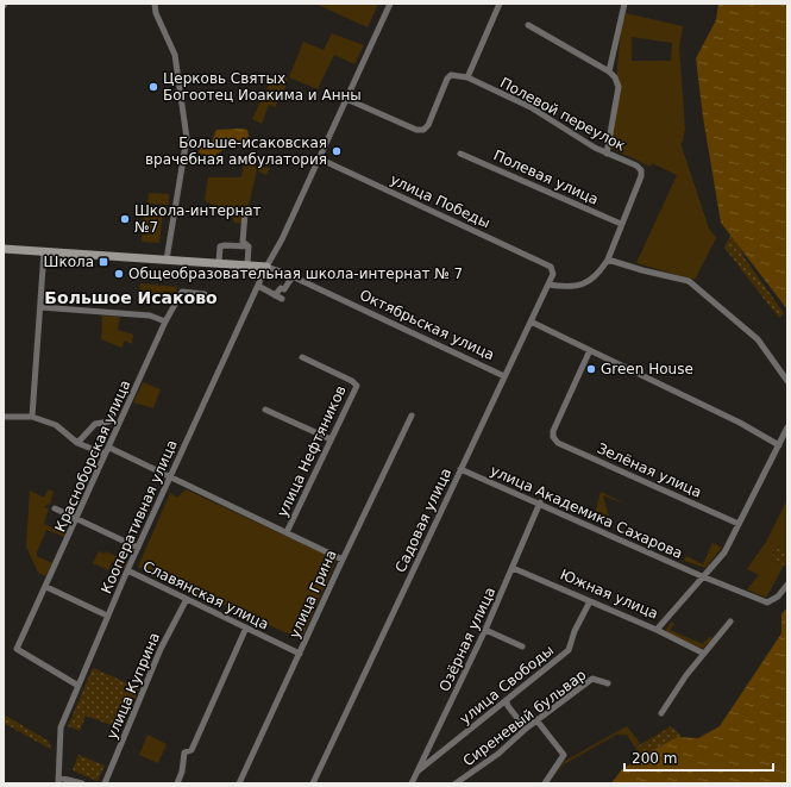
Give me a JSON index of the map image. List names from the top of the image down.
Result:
{
  "streets": {
    "street": [
      "Полевой переулок",
      "Полевая улица",
      "улица Победы",
      "Октябрьская улица",
      "улица Нефтяников",
      "Красноборская улица",
      "Зелёная улица",
      "улица Академика Сахарова",
      "Кооперативная улица",
      "Садовая улица",
      "улица Грина",
      "Южная улица",
      "Славянская улица",
      "Озёрная улица",
      "улица Свободы",
      "улица Куприна",
      "Сиреневый бульвар"
    ]
  },
  "crossings": [
    ["Полевой переулок", "Полевая улица"],
    ["улица Победы", "Кооперативная улица"],
    ["улица Победы", "Садовая улица"],
    ["Октябрьская улица", "Кооперативная улица"],
    ["Октябрьская улица", "Садовая улица"],
    ["Красноборская улица", "Кооперативная улица"],
    ["Зелёная улица", "Южная улица"],
    ["улица Академика Сахарова", "Садовая улица"],
    ["улица Академика Сахарова", "Южная улица"],
    ["улица Академика Сахарова", "Озёрная улица"],
    ["Кооперативная улица", "Славянская улица"],
    ["улица Грина", "Славянская улица"],
    ["Южная улица", "Озёрная улица"],
    ["Южная улица", "улица Свободы"],
    ["Славянская улица", "улица Куприна"],
    ["Озёрная улица", "улица Свободы"]
  ],
  "districts": ["Большое Исаково"],
  "places": {
    "other": [
      "Церковь Святых Богоотец Иоакима и Анны",
      "Больше-исаковская врачебная амбулатория",
      "Школа-интернат №7",
      "Общеобразовательная школа-интернат № 7",
      "Green House"
    ],
    "transit": ["Школа"]
  },
  "scale_bar": "200 m"
}
